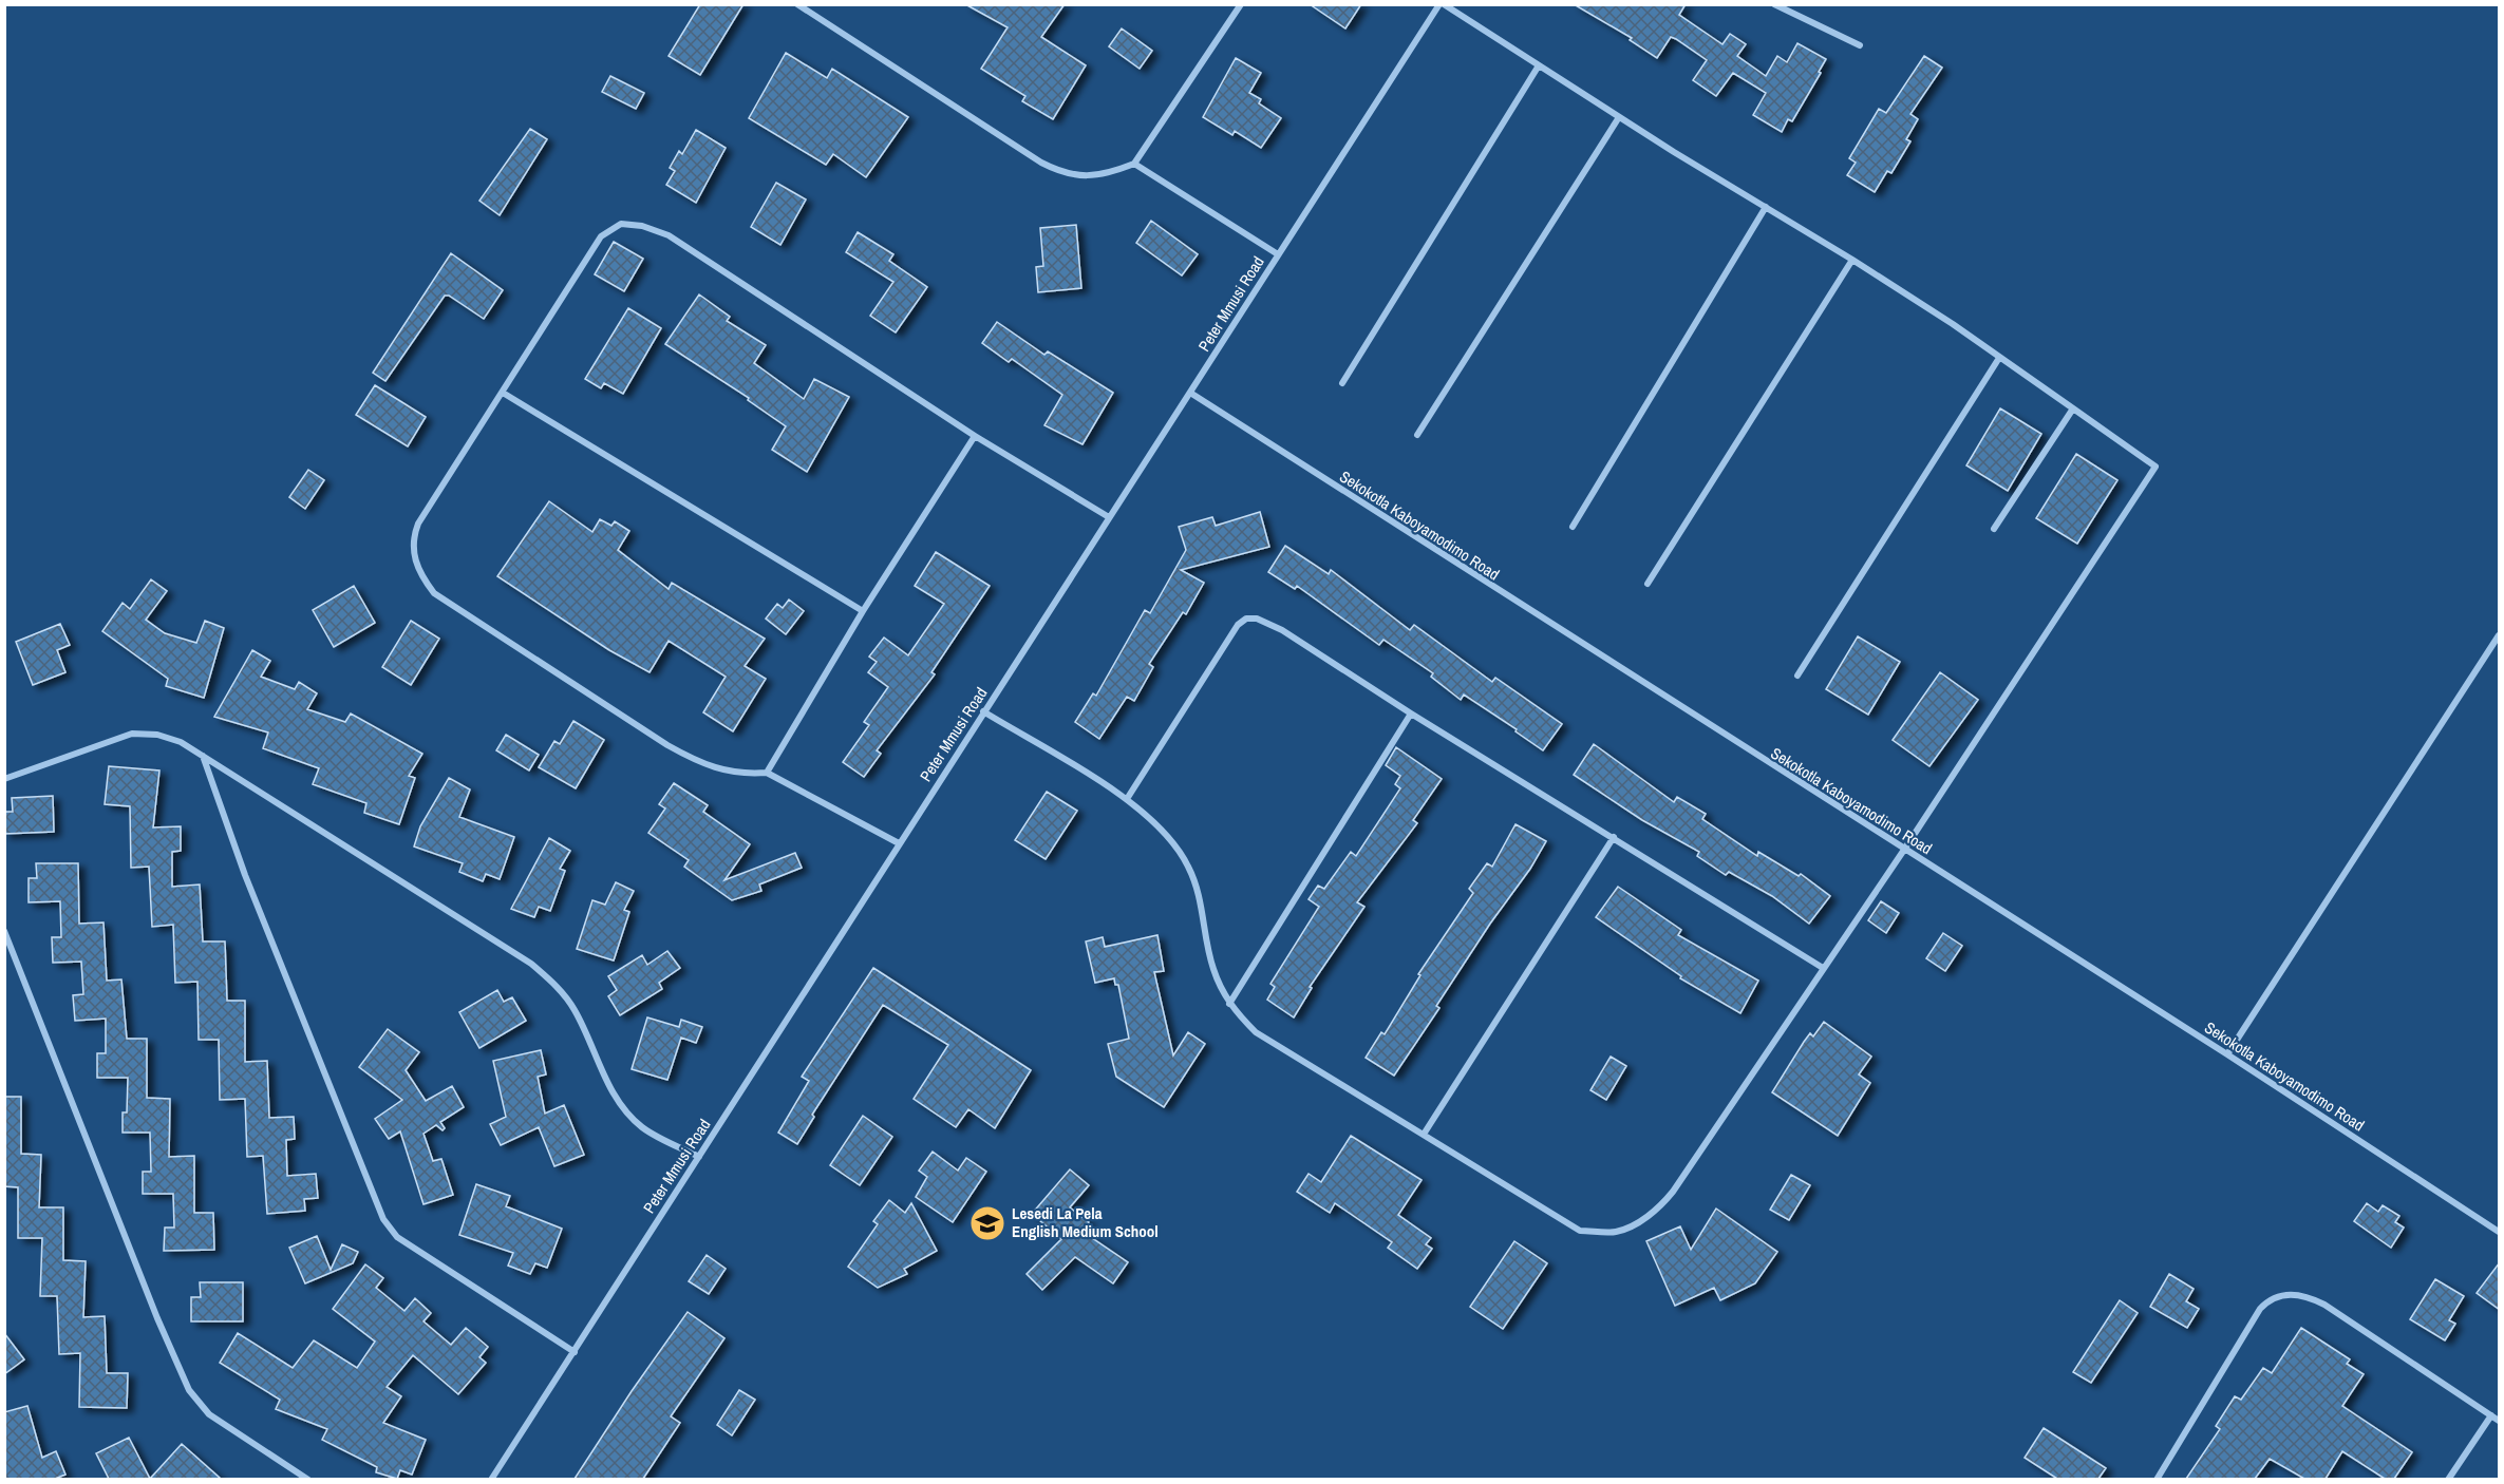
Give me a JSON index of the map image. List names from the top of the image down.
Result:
{
  "streets": {
    "street": ["Peter Mmusi Road", "Sekokotla Kaboyamodimo Road"]
  },
  "crossings": [
    ["Peter Mmusi Road", "Sekokotla Kaboyamodimo Road"]
  ],
  "places": {
    "school or university": ["Lesedi La Pela English Medium School"]
  }
}
